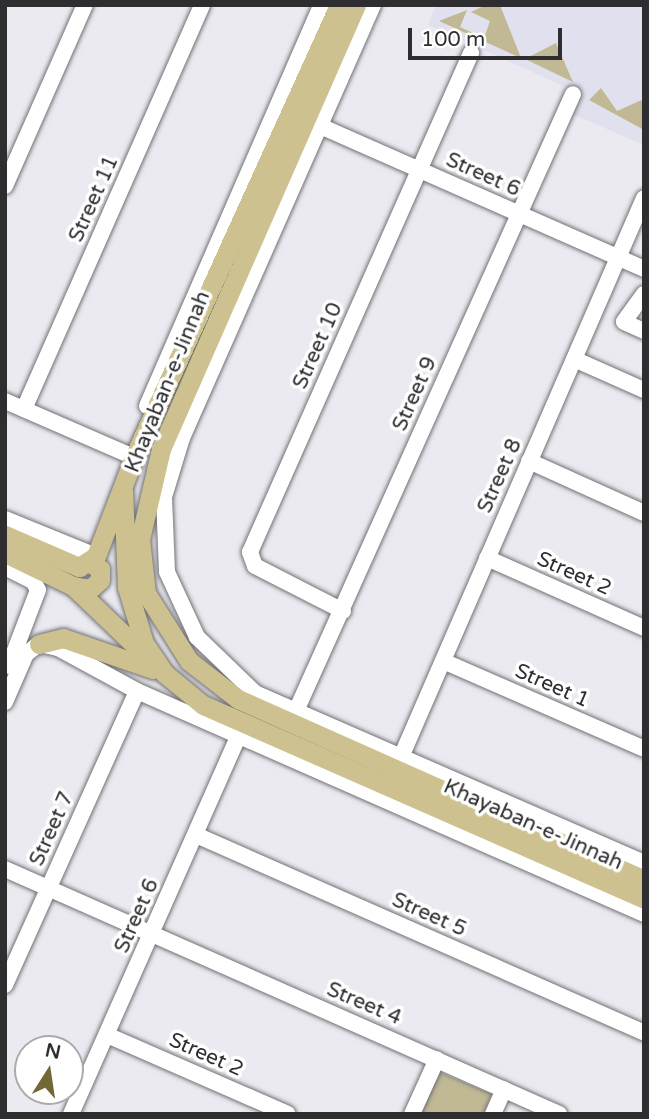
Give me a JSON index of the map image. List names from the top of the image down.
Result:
{
  "streets": {
    "main road": ["Khayaban-e-Jinnah"],
    "street": [
      "Street 6",
      "Street 11",
      "Street 10",
      "Street 9",
      "Street 8",
      "Street 2",
      "Street 1",
      "Street 7",
      "Street 5",
      "Street 4"
    ]
  },
  "crossings": [
    ["Street 6", "Street 10"],
    ["Street 6", "Khayaban-e-Jinnah"],
    ["Street 6", "Street 9"],
    ["Street 6", "Street 8"],
    ["Street 6", "Street 2"],
    ["Street 6", "Street 5"],
    ["Street 6", "Street 4"],
    ["Street 10", "Street 9"],
    ["Khayaban-e-Jinnah", "Street 8"],
    ["Street 8", "Street 2"],
    ["Street 8", "Street 1"],
    ["Street 7", "Street 4"]
  ],
  "scale_bar": "100 m",
  "north": "top"
}
